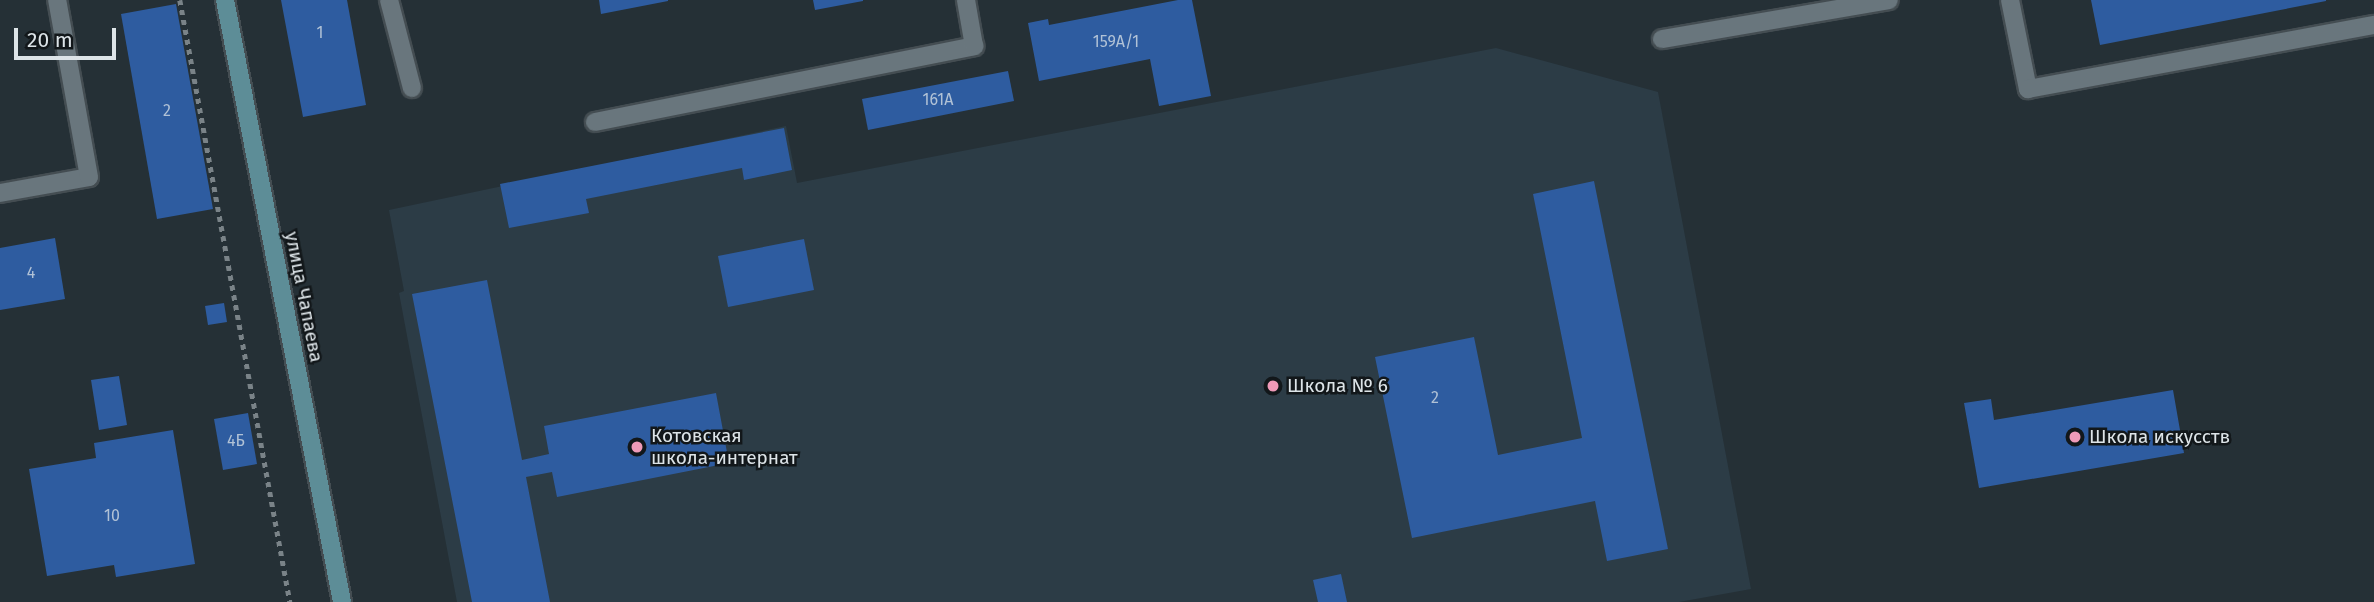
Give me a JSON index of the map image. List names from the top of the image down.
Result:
{
  "streets": {
    "street": ["улица Чапаева"]
  },
  "places": ["Школа № 6", "Школа искусств", "Котовская школа-интернат"],
  "house_numbers": [
    "1",
    "159А/1",
    "161А",
    "2",
    "4",
    "2",
    "4Б",
    "10"
  ],
  "scale_bar": "20 m"
}
